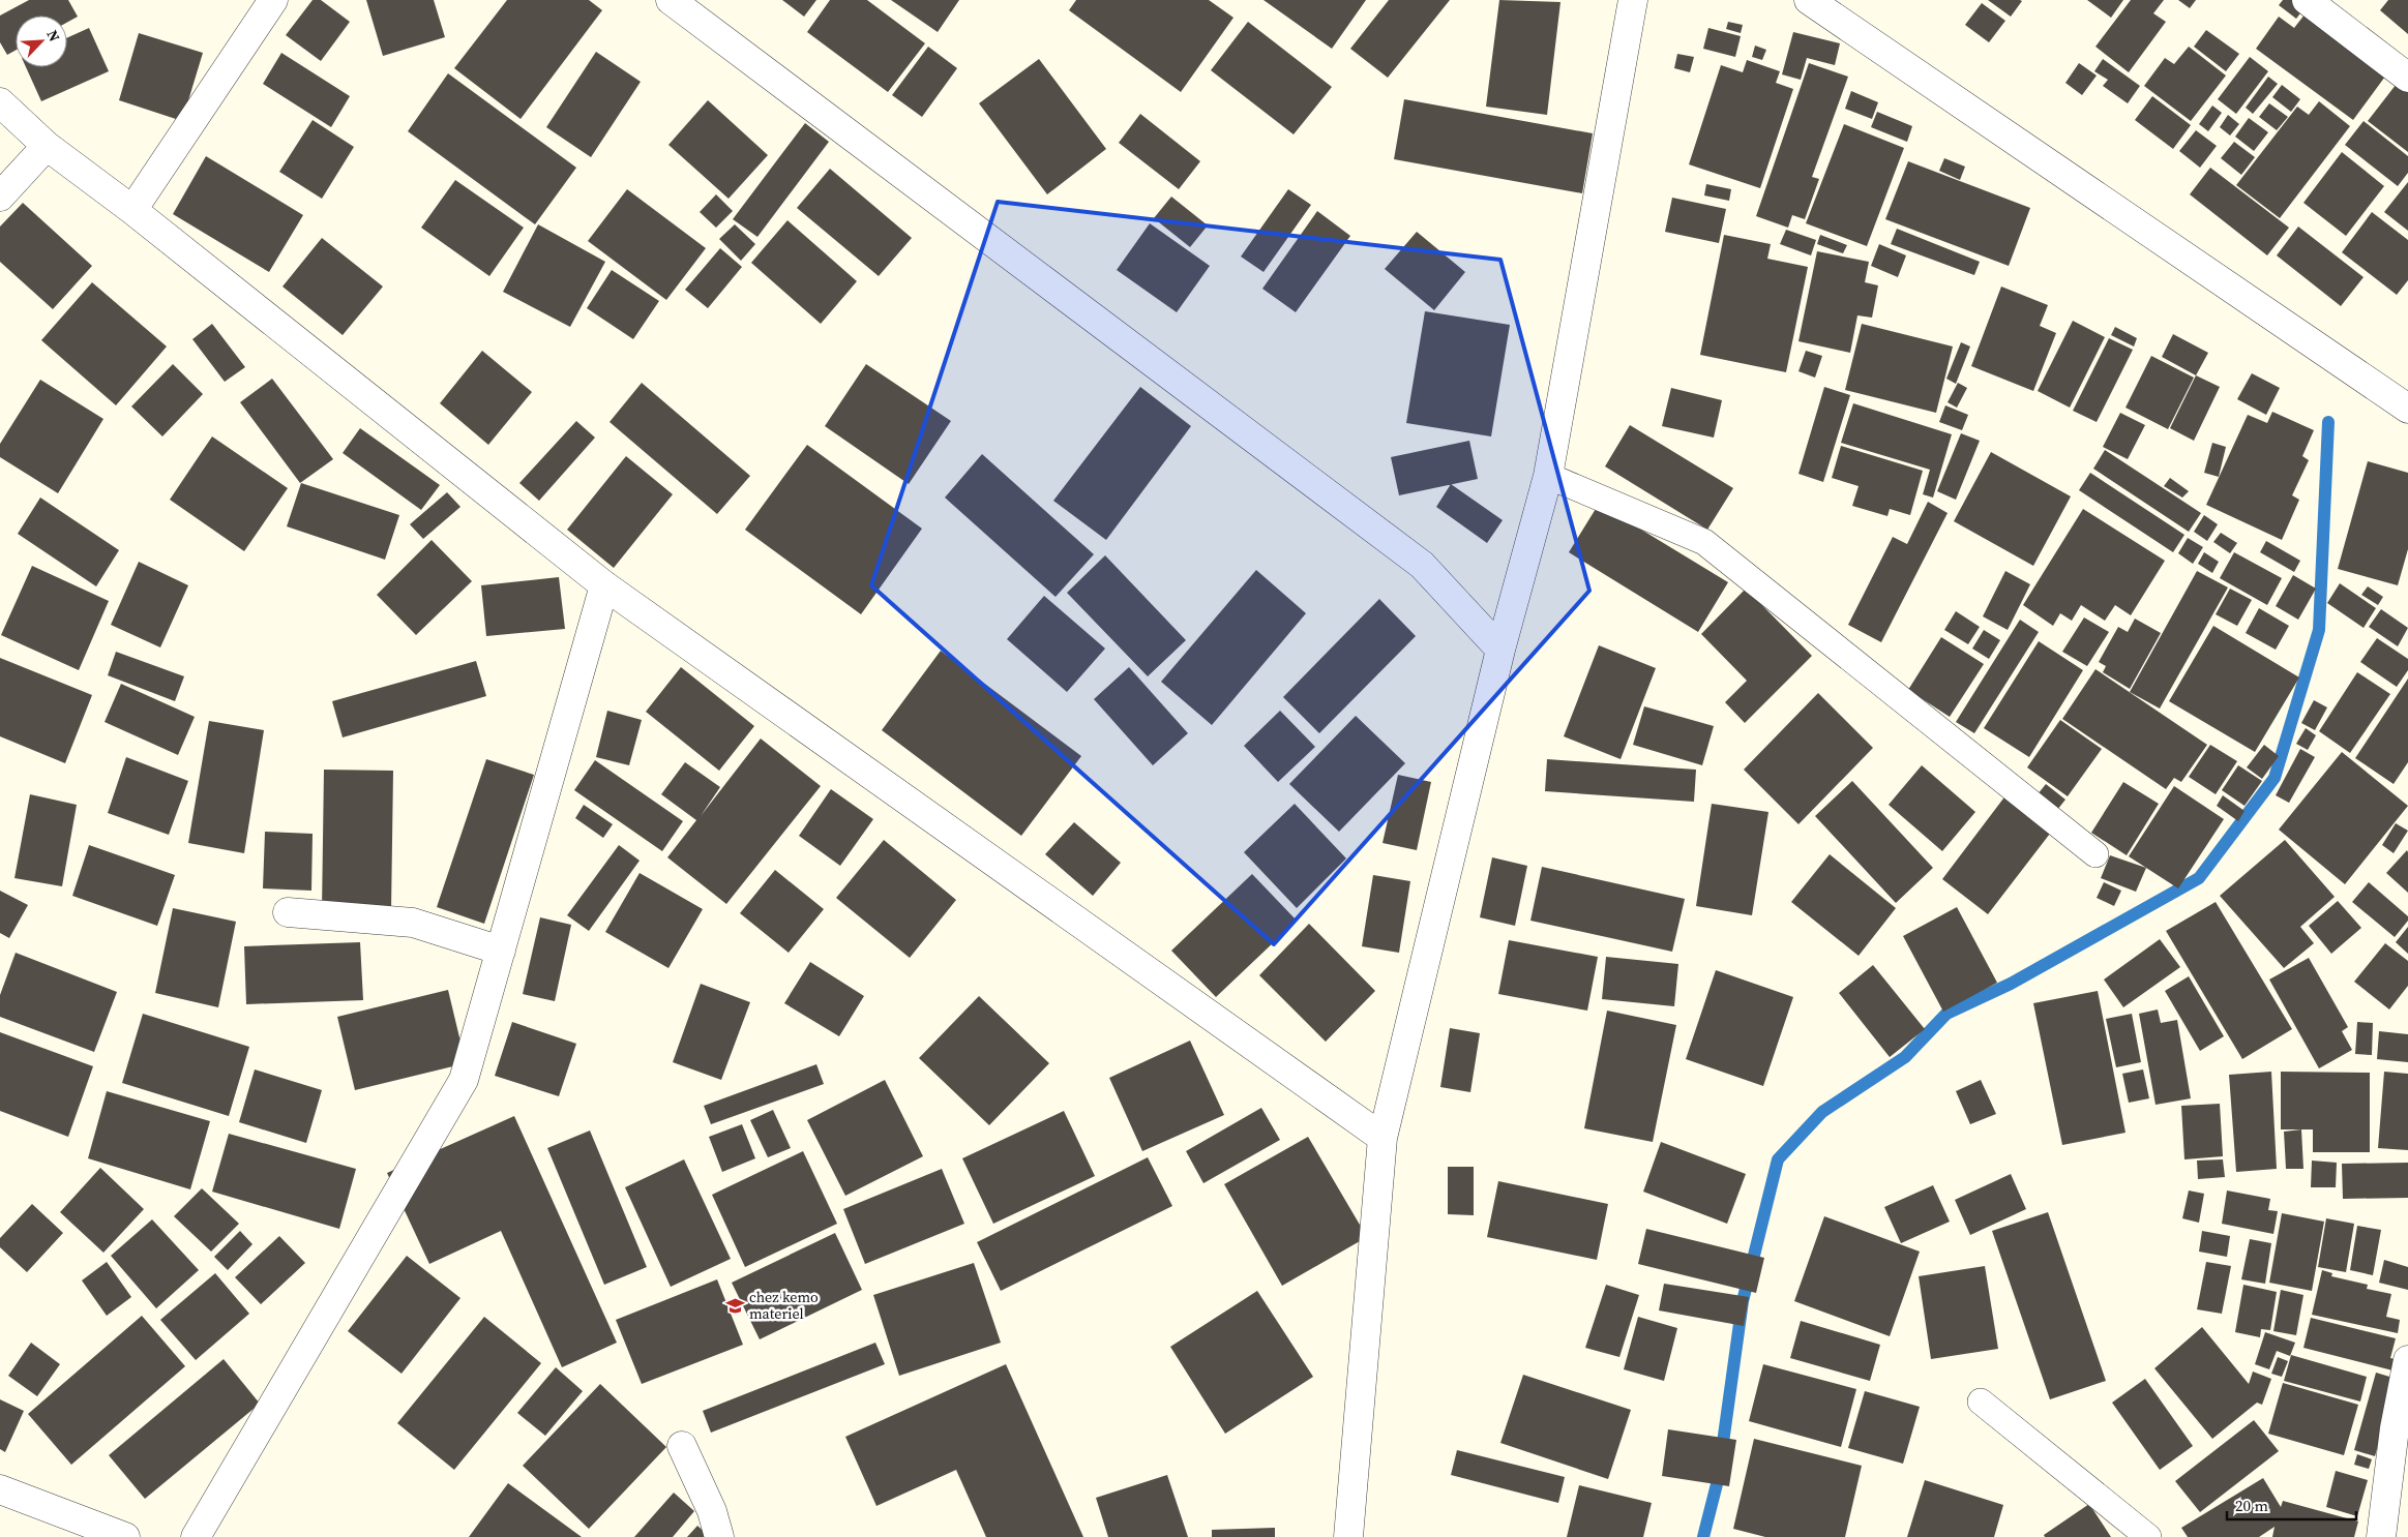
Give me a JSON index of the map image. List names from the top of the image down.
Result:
{
  "places": {
    "school or university": ["chez kemo materiel"]
  },
  "scale_bar": "20 m",
  "north": "top right"
}
